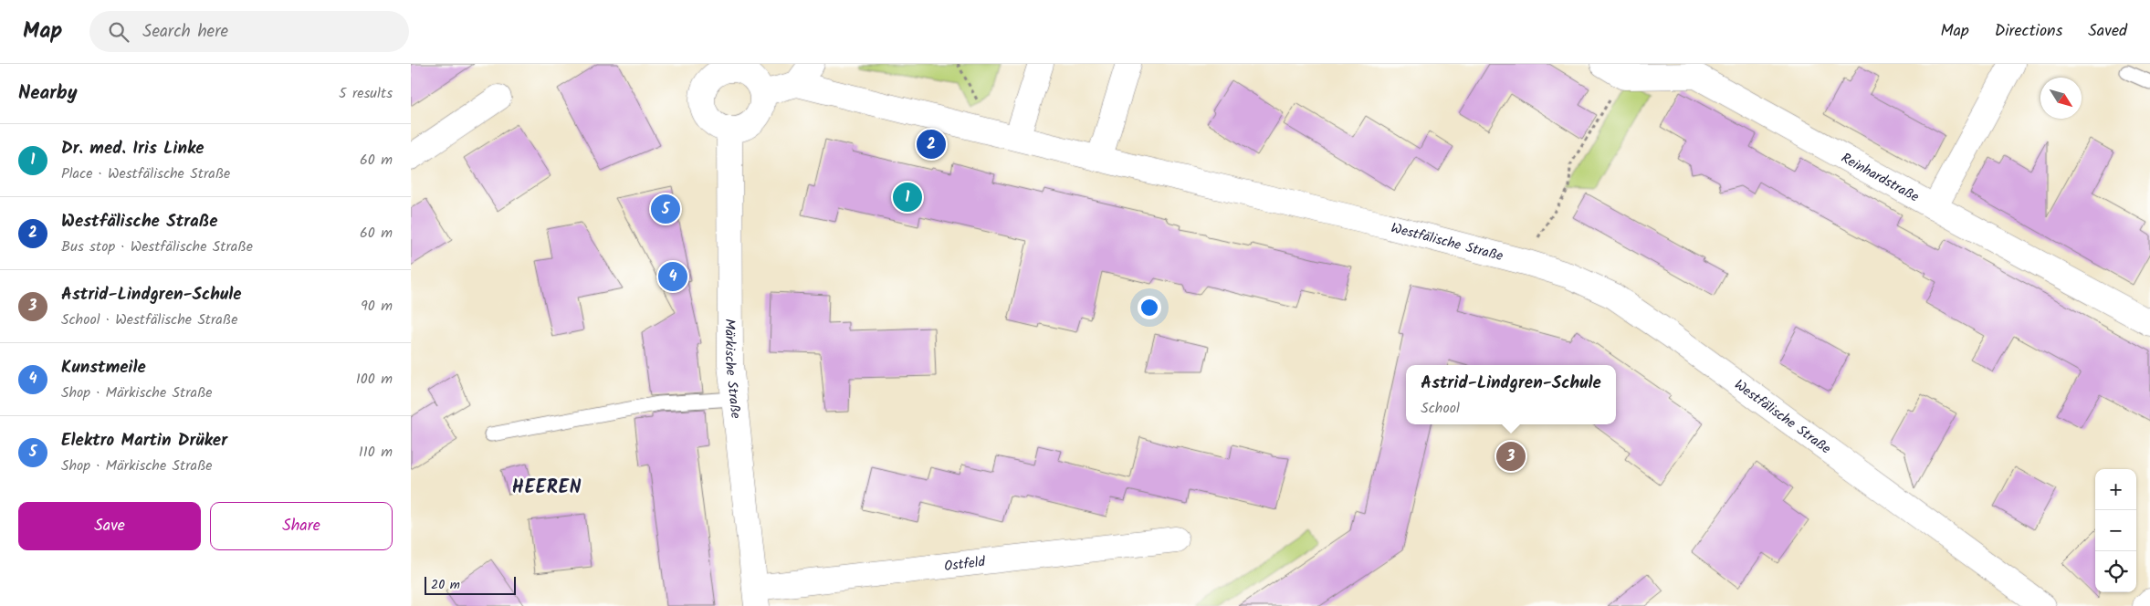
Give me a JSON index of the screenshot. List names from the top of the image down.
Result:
{
  "streets": {
    "street": [
      "Reinhardstraße",
      "Westfälische Straße",
      "Märkische Straße",
      "Ostfeld"
    ]
  },
  "crossings": [
    ["Westfälische Straße", "Märkische Straße"],
    ["Märkische Straße", "Ostfeld"]
  ],
  "districts": ["HEEREN"],
  "scale_bar": "20 m",
  "north": "bottom right",
  "page": {
    "header": "Map",
    "search": "Search here",
    "nav": ["Map", "Directions", "Saved"],
    "heading": ["Nearby", "5 results"],
    "list": [
      {
        "mark": "1",
        "name": "Dr. med. Iris Linke",
        "note": "Place · Westfälische Straße",
        "value": "60 m"
      },
      {
        "mark": "2",
        "name": "Westfälische Straße",
        "note": "Bus stop · Westfälische Straße",
        "value": "60 m"
      },
      {
        "mark": "3",
        "name": "Astrid-Lindgren-Schule",
        "note": "School · Westfälische Straße",
        "value": "90 m"
      },
      {
        "mark": "4",
        "name": "Kunstmeile",
        "note": "Shop · Märkische Straße",
        "value": "100 m"
      },
      {
        "mark": "5",
        "name": "Elektro Martin Drüker",
        "note": "Shop · Märkische Straße",
        "value": "110 m"
      }
    ],
    "pins": [
      "2",
      "1",
      "5",
      "4",
      "3"
    ],
    "popup": ["Astrid-Lindgren-Schule", "School"],
    "map_buttons": ["+", "−"],
    "buttons": ["Save", "Share"],
    "scale": "20 m"
  }
}
